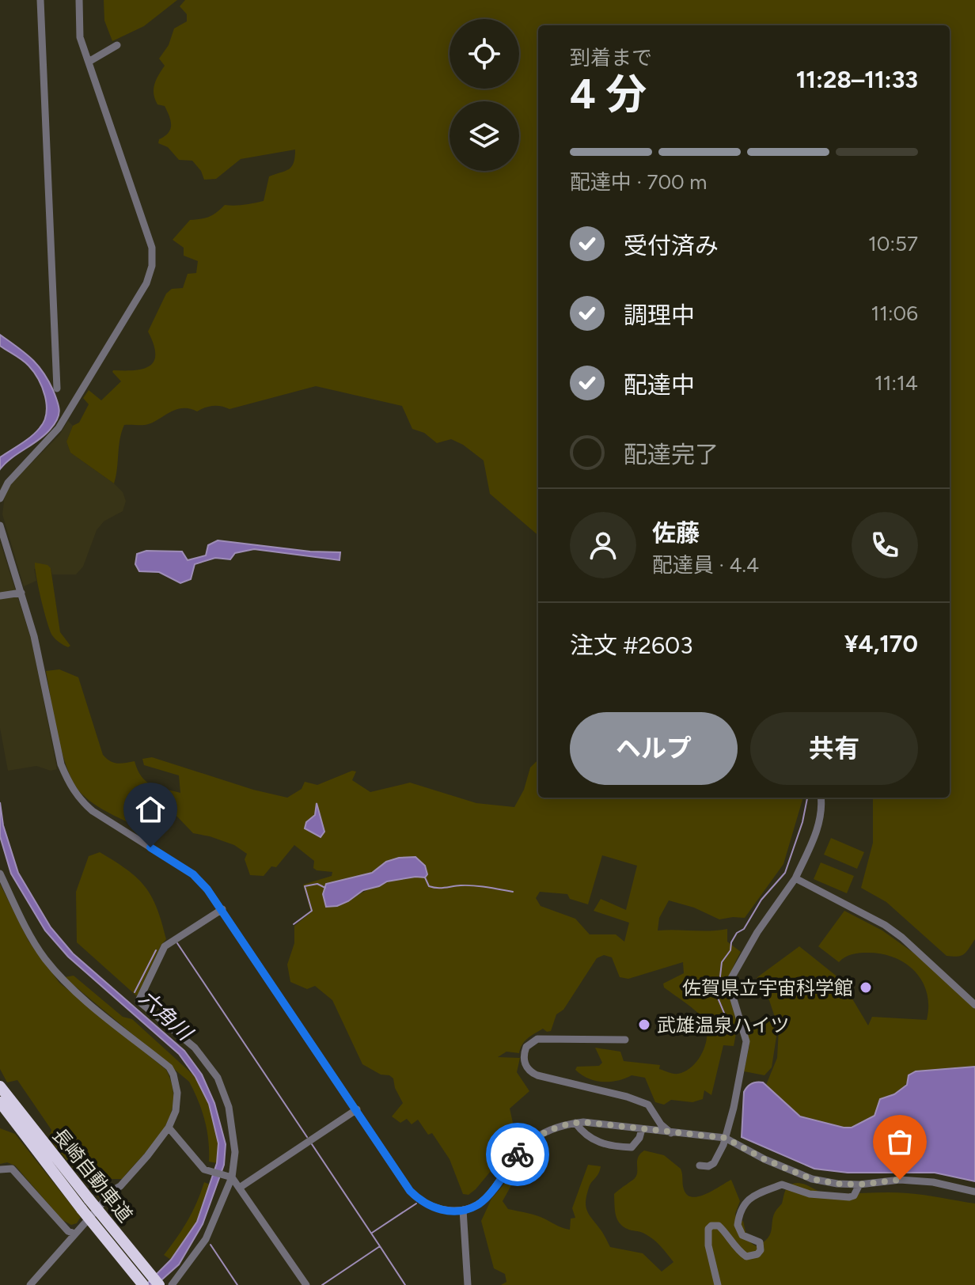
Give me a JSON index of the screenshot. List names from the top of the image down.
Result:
{
  "streets": {
    "highway": ["長崎自動車道"]
  },
  "water": ["六角川"],
  "places": ["佐賀県立宇宙科学館", "武雄温泉ハイツ"],
  "page": {
    "heading": ["4 分", "到着まで", "11:28–11:33"],
    "panel": [
      "佐藤",
      "配達員 · 4.4",
      "注文 #2603",
      "¥4,170"
    ],
    "bar": "配達中 · 700 m",
    "list": [
      ["受付済み", "10:57"],
      ["調理中", "11:06"],
      ["配達中", "11:14"],
      "配達完了"
    ],
    "buttons": ["ヘルプ", "共有"]
  }
}
